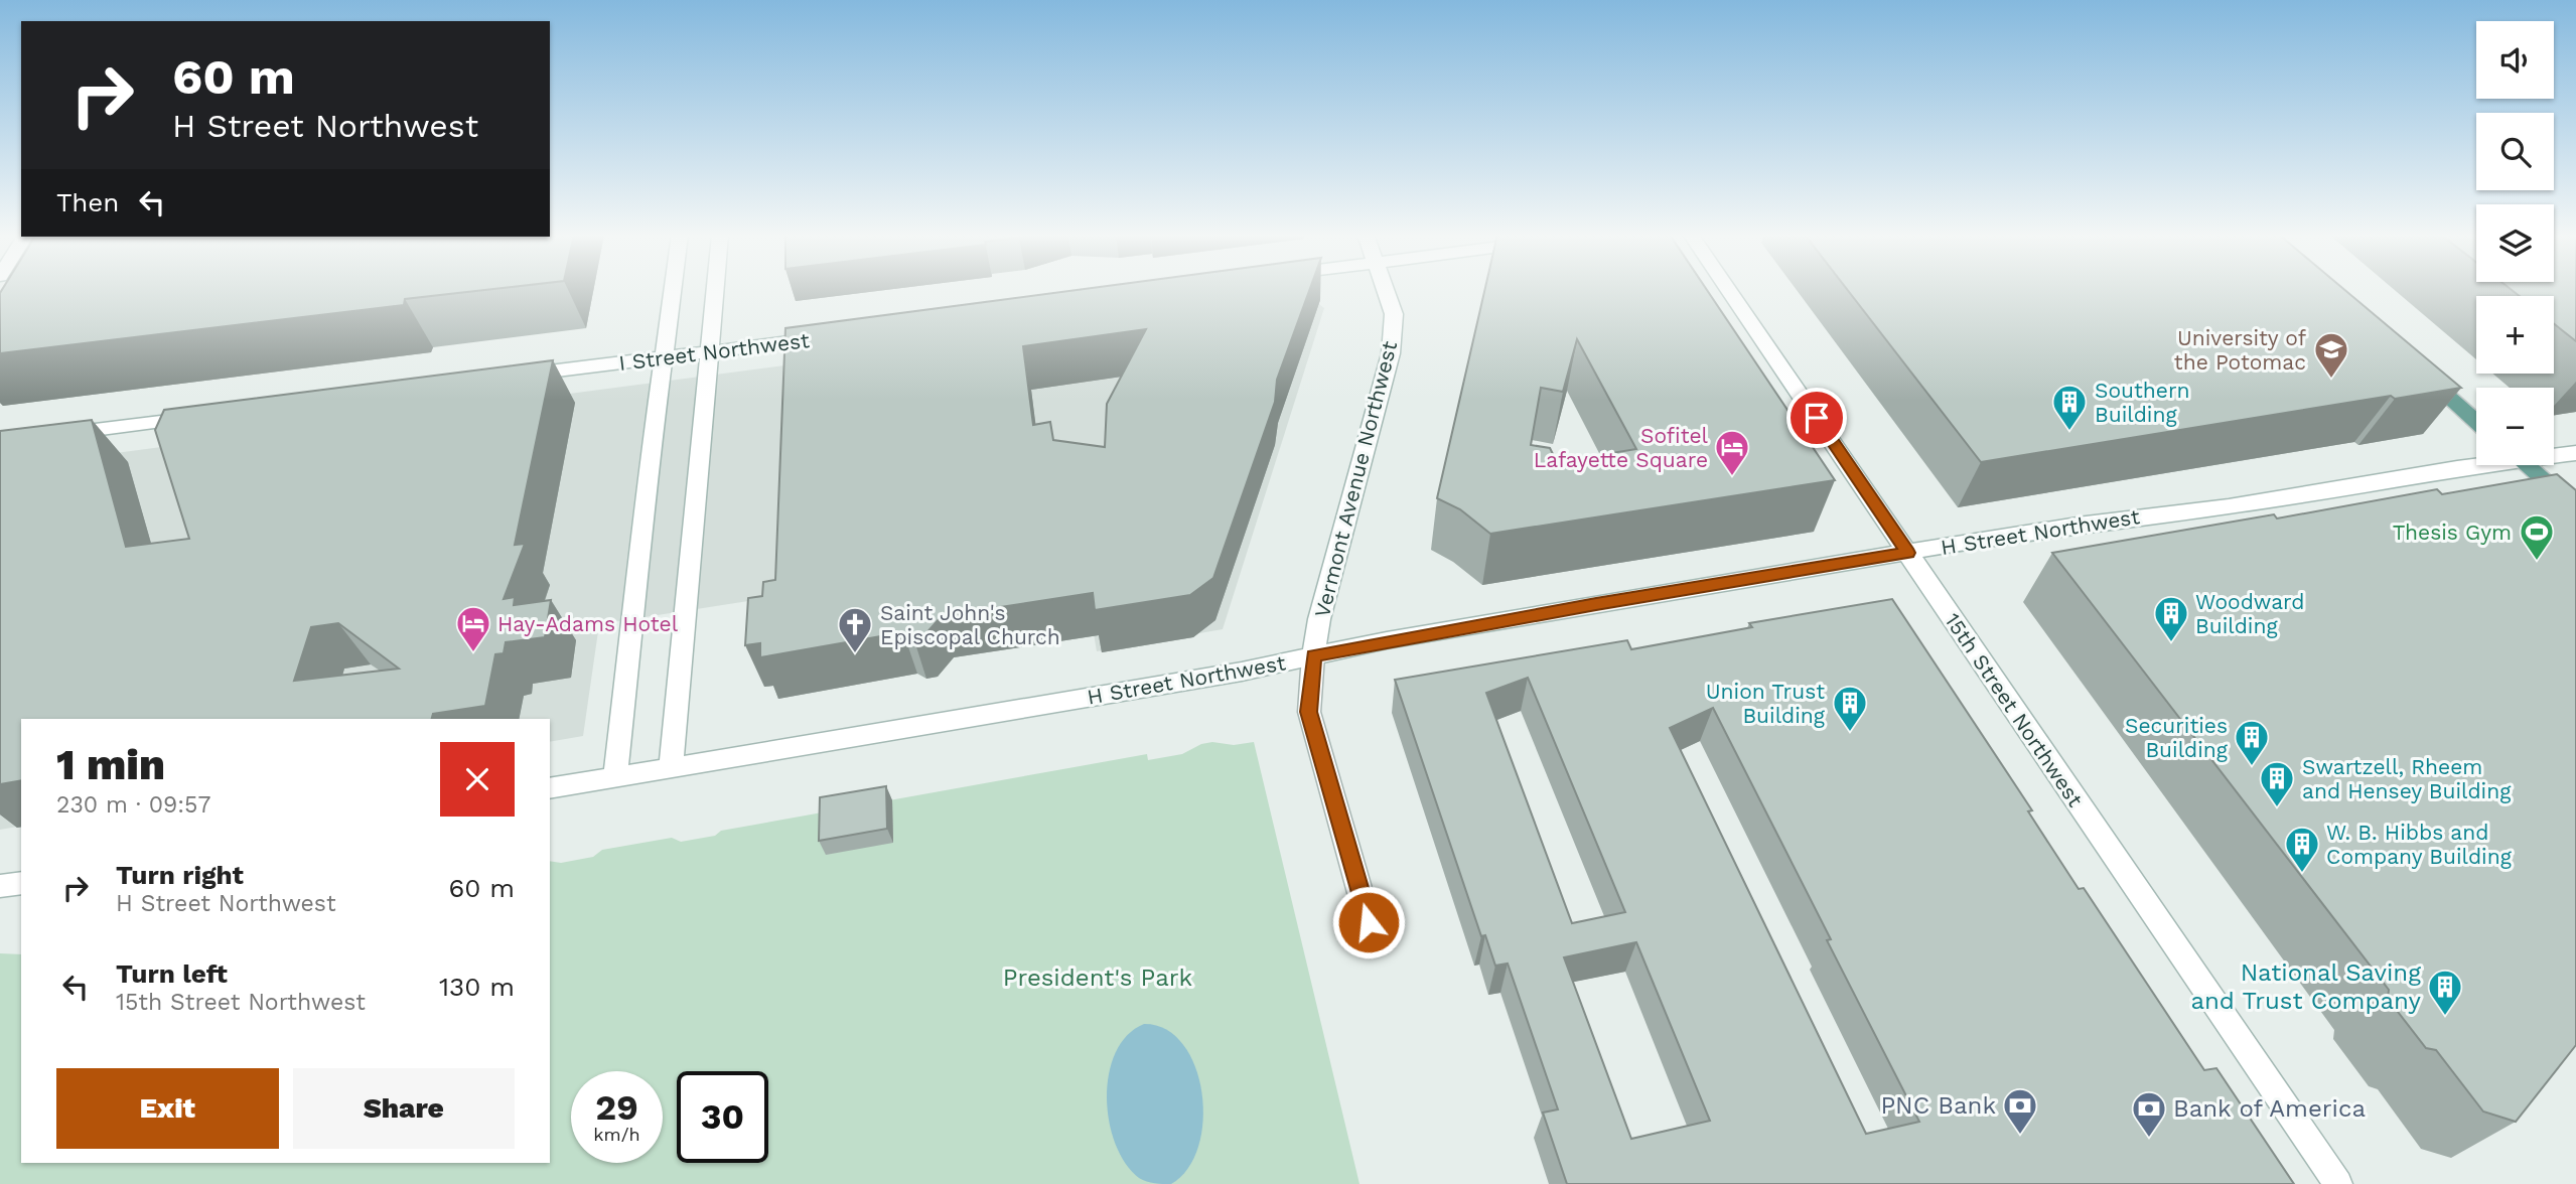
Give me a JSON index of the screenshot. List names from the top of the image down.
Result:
{
  "streets": {
    "main road": [
      "I Street Northwest",
      "Vermont Avenue Northwest",
      "H Street Northwest",
      "15th Street Northwest"
    ]
  },
  "crossings": [
    ["Vermont Avenue Northwest", "H Street Northwest"],
    ["H Street Northwest", "15th Street Northwest"]
  ],
  "parks": ["President's Park"],
  "places": {
    "school or university": ["University of the Potomac"],
    "building": [
      "Southern Building",
      "Woodward Building",
      "Union Trust Building",
      "Securities Building",
      "Swartzell, Rheem and Hensey Building",
      "W. B. Hibbs and Company Building",
      "National Saving and Trust Company"
    ],
    "hotel": ["Sofitel Lafayette Square", "Hay-Adams Hotel"],
    "sports": ["Thesis Gym"],
    "church": ["Saint John's Episcopal Church"],
    "bank": ["PNC Bank", "Bank of America"]
  },
  "page": {
    "map_buttons": ["+", "−"],
    "turn": ["60 m", "H Street Northwest"],
    "then": "Then",
    "heading": ["1 min", "230 m · 09:57"],
    "list": [
      {
        "name": "Turn right",
        "note": "H Street Northwest",
        "value": "60 m"
      },
      {
        "name": "Turn left",
        "note": "15th Street Northwest",
        "value": "130 m"
      }
    ],
    "buttons": ["Exit", "Share"],
    "speed": "29 km/h",
    "limit": "30"
  }
}
